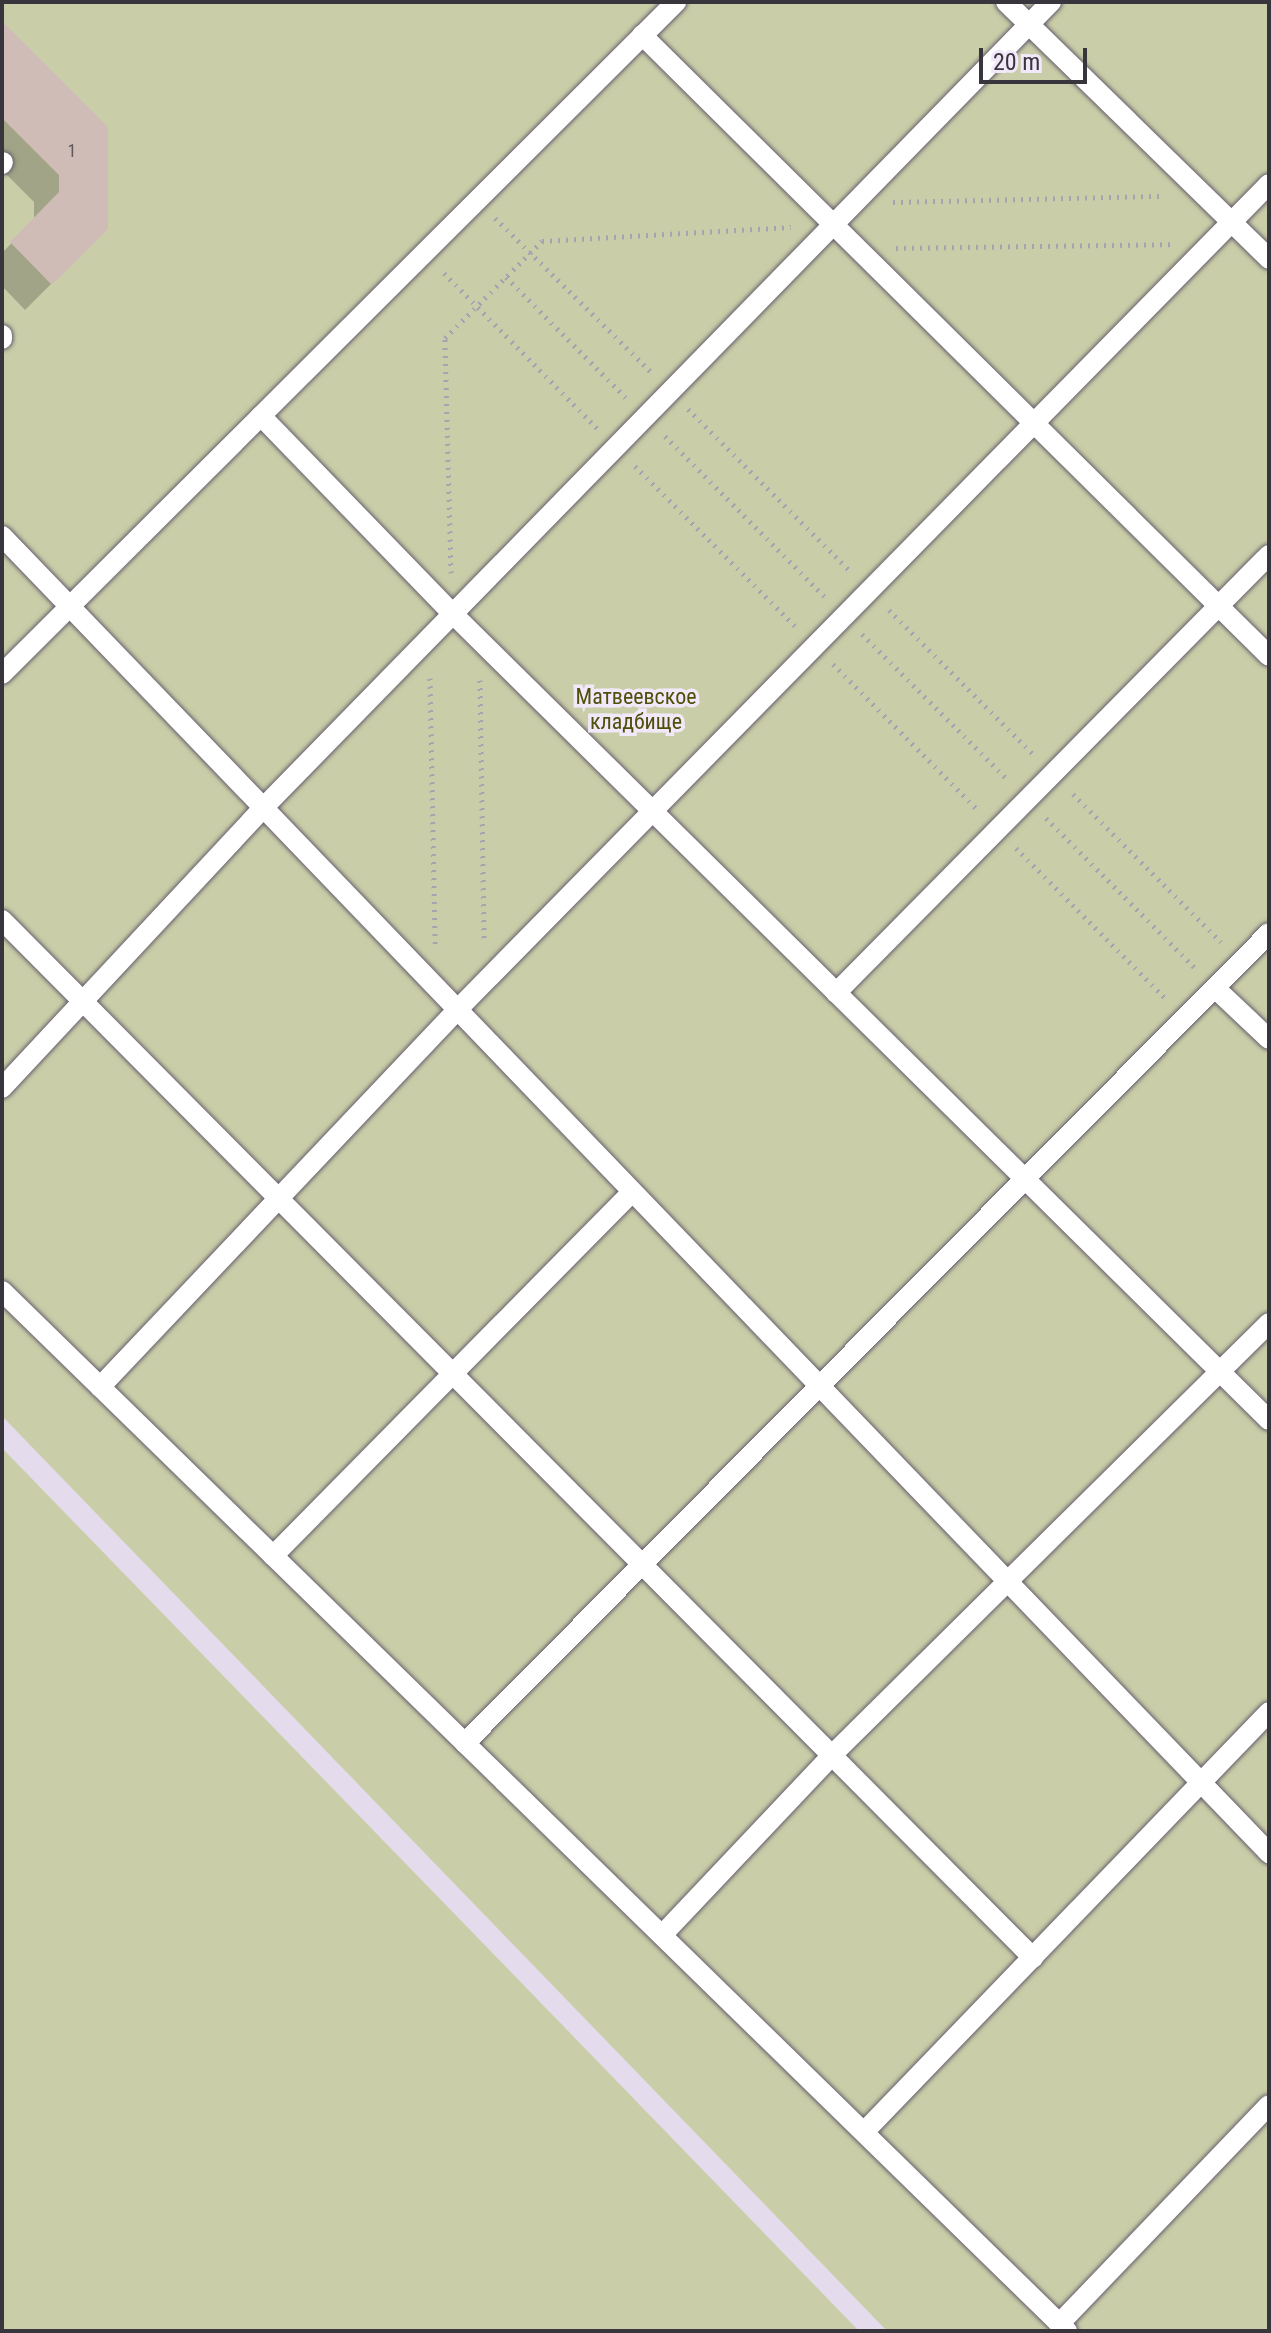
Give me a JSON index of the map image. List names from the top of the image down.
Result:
{
  "parks": ["Матвеевское кладбище"],
  "house_numbers": ["1"],
  "scale_bar": "20 m"
}
